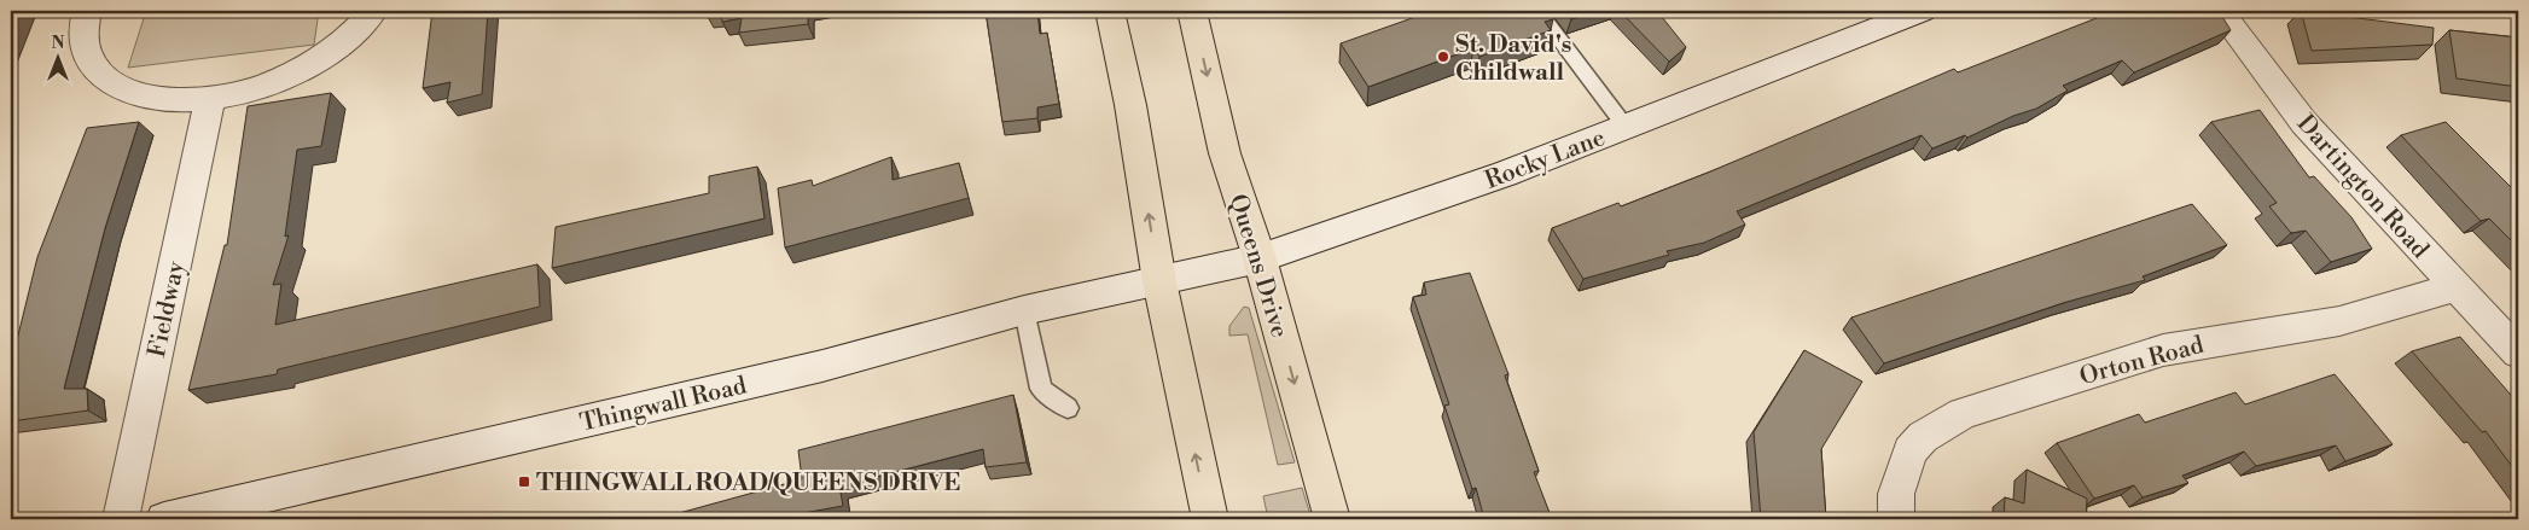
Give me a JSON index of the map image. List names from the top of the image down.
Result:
{
  "streets": {
    "highway": ["Queens Drive"],
    "street": [
      "Rocky Lane",
      "Dartington Road",
      "Fieldway",
      "Orton Road",
      "Thingwall Road"
    ]
  },
  "crossings": [
    ["Rocky Lane", "Queens Drive"],
    ["Rocky Lane", "Thingwall Road"],
    ["Dartington Road", "Orton Road"]
  ],
  "places": {
    "other": ["St. David's Childwall"],
    "transit": ["THINGWALL ROAD/QUEENS DRIVE"]
  },
  "north": "top"
}
